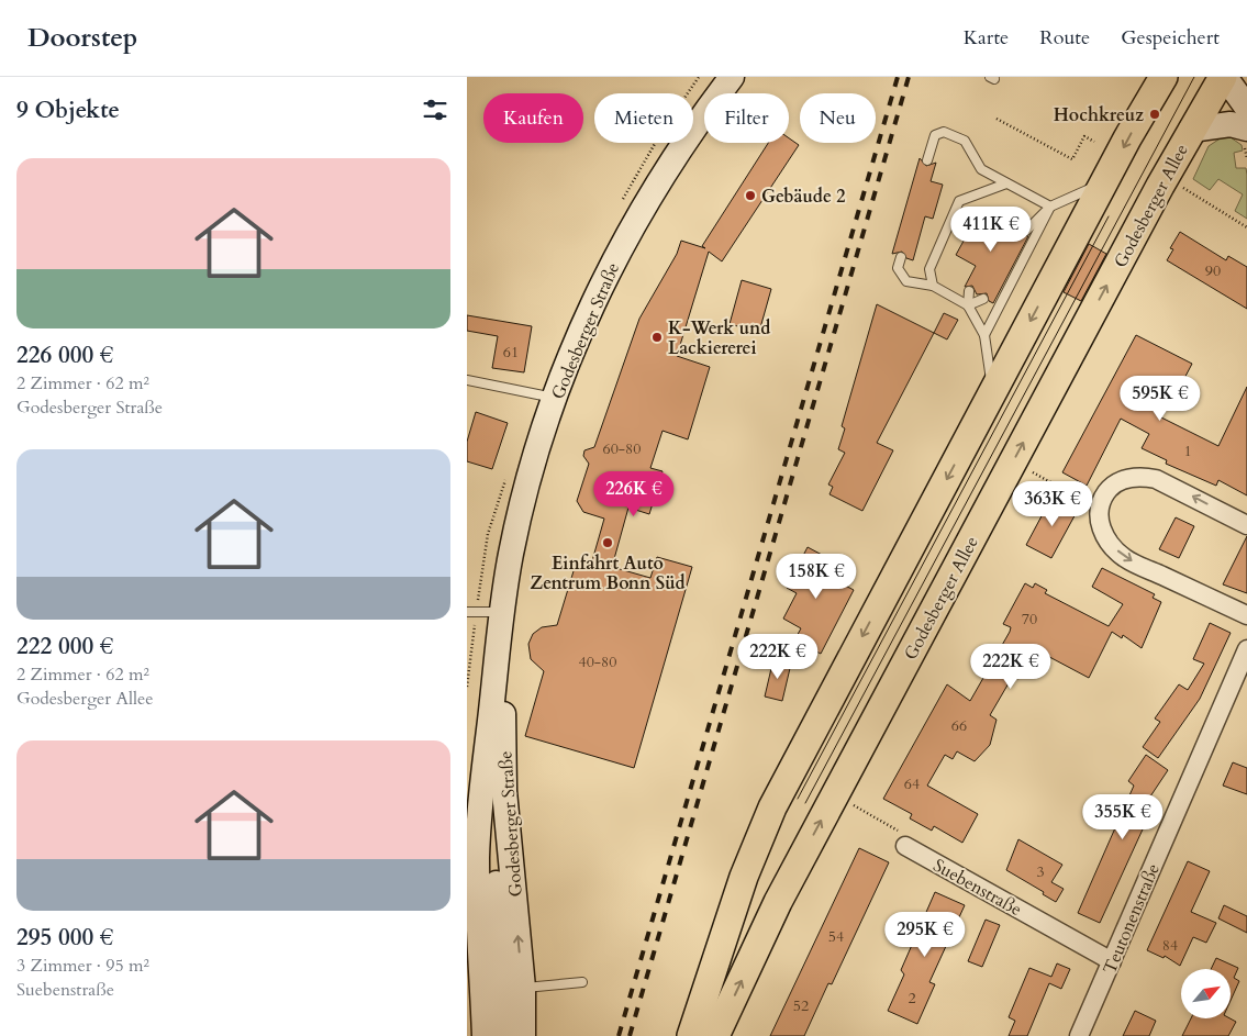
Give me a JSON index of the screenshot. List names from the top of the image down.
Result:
{
  "streets": {
    "main road": ["Godesberger Allee", "Godesberger Straße"],
    "street": ["Suebenstraße", "Teutonenstraße"]
  },
  "crossings": [
    ["Suebenstraße", "Teutonenstraße"]
  ],
  "places": [
    "Hochkreuz",
    "Gebäude 2",
    "K-Werk und Lackiererei",
    "Einfahrt Auto Zentrum Bonn Süd"
  ],
  "house_numbers": [
    "90",
    "61",
    "60-80",
    "1",
    "70",
    "40-80",
    "66",
    "64",
    "3",
    "54",
    "84",
    "2",
    "52"
  ],
  "north": "top right",
  "page": {
    "header": "Doorstep",
    "nav": ["Karte", "Route", "Gespeichert"],
    "heading": "9 Objekte",
    "chip": [
      "Kaufen",
      "Mieten",
      "Filter",
      "Neu"
    ],
    "list": [
      {
        "name": "226 000 €",
        "note": "2 Zimmer · 62 m² · Godesberger Straße"
      },
      {
        "name": "222 000 €",
        "note": "2 Zimmer · 62 m² · Godesberger Allee"
      },
      {
        "name": "295 000 €",
        "note": "3 Zimmer · 95 m² · Suebenstraße"
      }
    ],
    "price": [
      "411K €",
      "595K €",
      "226K €",
      "363K €",
      "158K €",
      "222K €",
      "222K €",
      "355K €",
      "295K €"
    ]
  }
}
